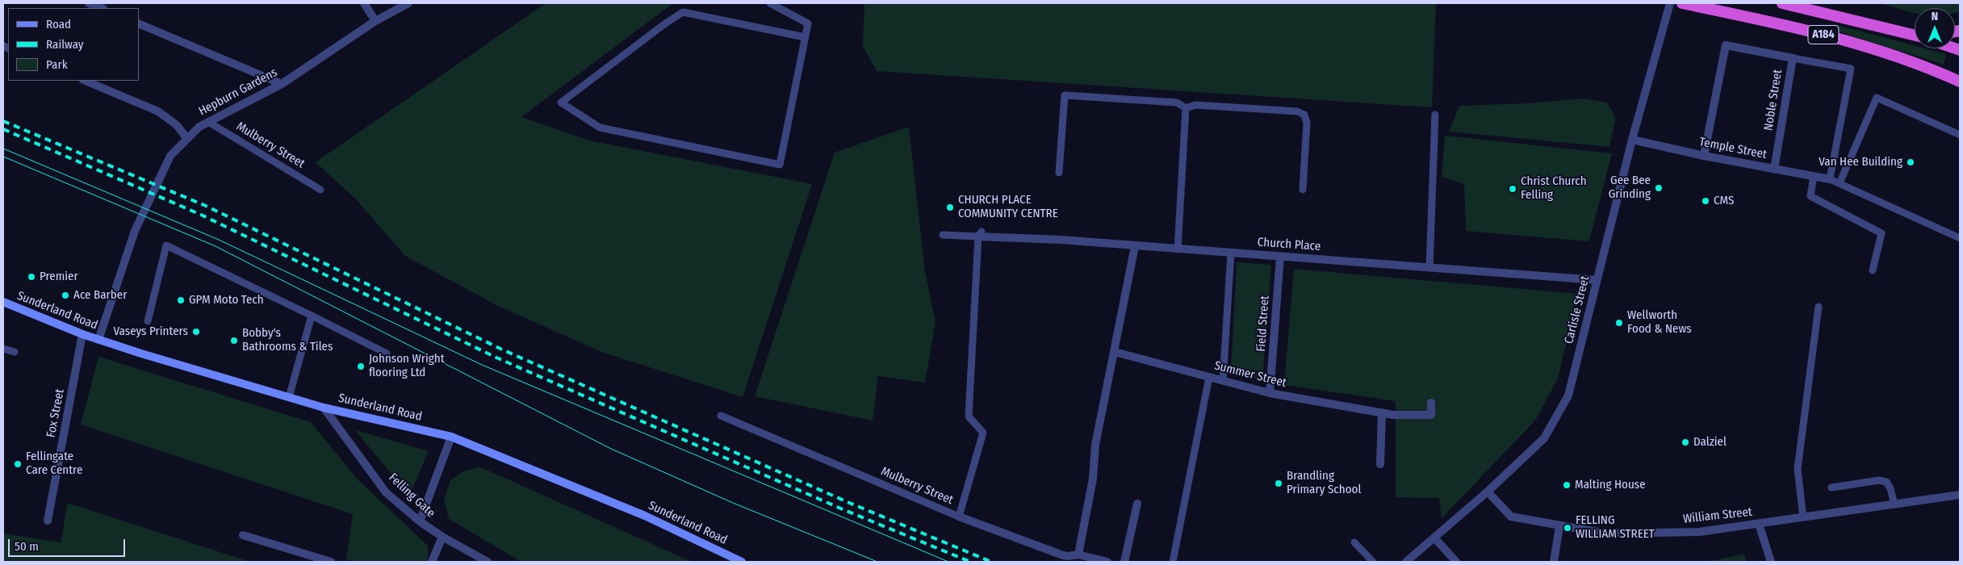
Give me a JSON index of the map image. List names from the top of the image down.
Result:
{
  "streets": {
    "highway": ["A184"],
    "main road": ["Sunderland Road"],
    "street": [
      "Hepburn Gardens",
      "Noble Street",
      "Mulberry Street",
      "Temple Street",
      "Church Place",
      "Carlisle Street",
      "Field Street",
      "Summer Street",
      "Fox Street",
      "Felling Gate",
      "William Street"
    ]
  },
  "crossings": [
    ["Hepburn Gardens", "Mulberry Street"],
    ["Hepburn Gardens", "Sunderland Road"],
    ["Noble Street", "Temple Street"],
    ["Temple Street", "Carlisle Street"],
    ["Church Place", "Carlisle Street"],
    ["Church Place", "Field Street"],
    ["Carlisle Street", "William Street"],
    ["Sunderland Road", "Fox Street"],
    ["Sunderland Road", "Felling Gate"],
    ["Field Street", "Summer Street"]
  ],
  "places": [
    "Van Hee Building",
    "Gee Bee Grinding",
    "Christ Church Felling",
    "CMS",
    "CHURCH PLACE COMMUNITY CENTRE",
    "Premier",
    "Ace Barber",
    "GPM Moto Tech",
    "Wellworth Food & News",
    "Vaseys Printers",
    "Bobby's Bathrooms & Tiles",
    "Johnson Wright flooring Ltd",
    "Dalziel",
    "Fellingate Care Centre",
    "Brandling Primary School",
    "Malting House",
    "FELLING WILLIAM STREET"
  ],
  "legend": ["Road", "Railway", "Park"],
  "scale_bar": "50 m",
  "north": "top"
}
